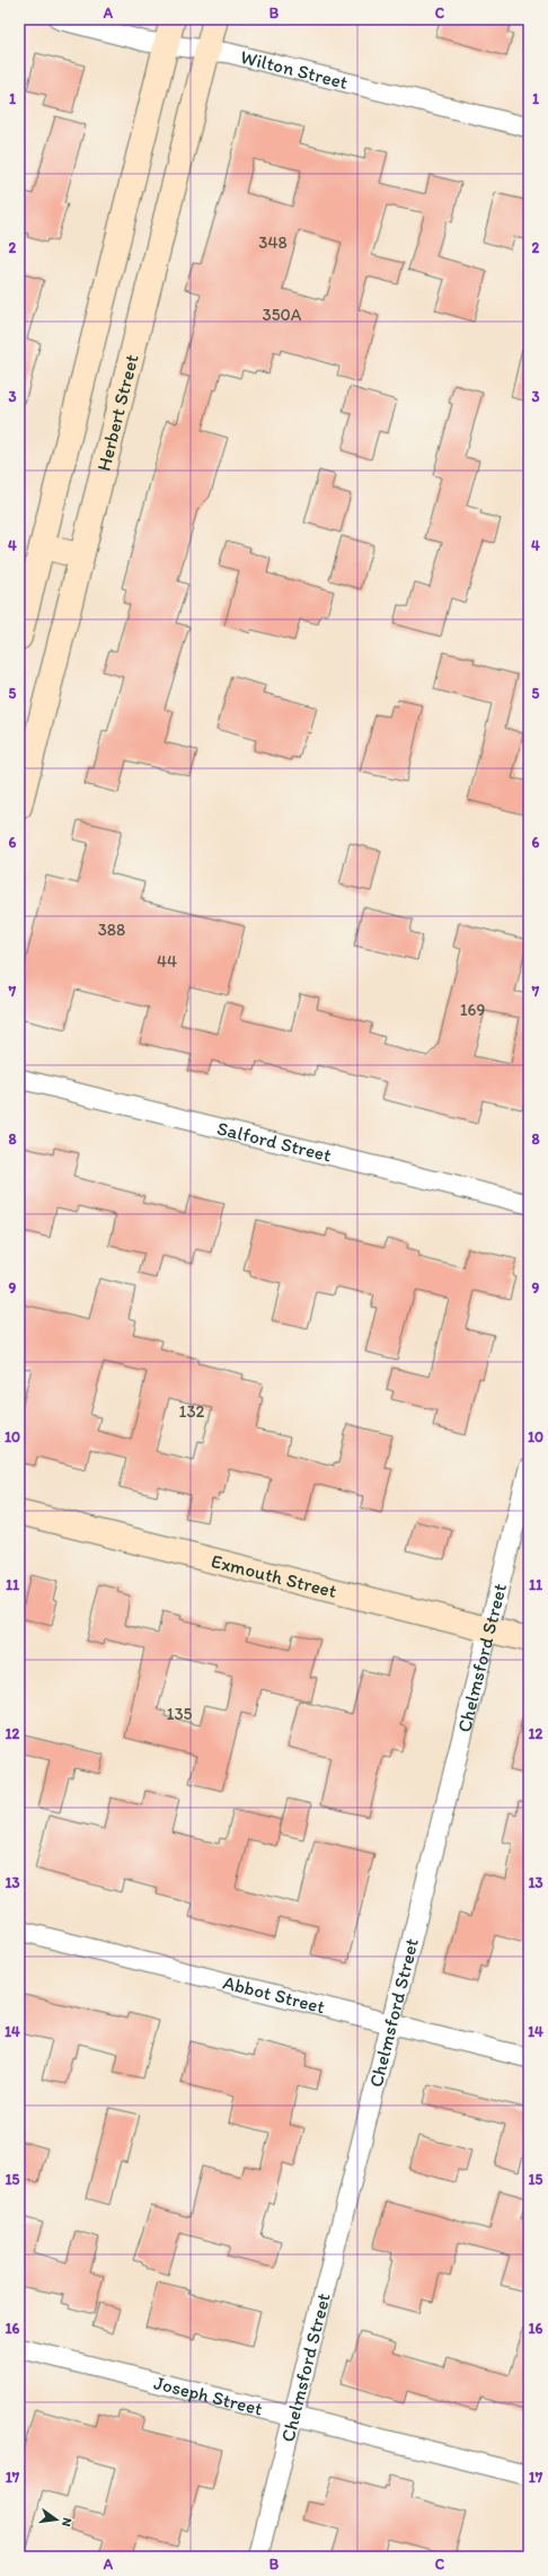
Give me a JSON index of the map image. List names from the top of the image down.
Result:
{
  "streets": {
    "street": [
      "Wilton Street",
      "Herbert Street",
      "Salford Street",
      "Exmouth Street",
      "Chelmsford Street",
      "Abbot Street",
      "Joseph Street"
    ]
  },
  "crossings": [
    ["Wilton Street", "Herbert Street"],
    ["Exmouth Street", "Chelmsford Street"],
    ["Chelmsford Street", "Abbot Street"],
    ["Chelmsford Street", "Joseph Street"]
  ],
  "house_numbers": [
    "348",
    "350A",
    "388",
    "44",
    "169",
    "132",
    "135"
  ],
  "north": "right",
  "grid": {
    "columns": ["A", "B", "C"],
    "rows": [
      "1",
      "2",
      "3",
      "4",
      "5",
      "6",
      "7",
      "8",
      "9",
      "10",
      "11",
      "12",
      "13",
      "14",
      "15",
      "16",
      "17"
    ]
  }
}
